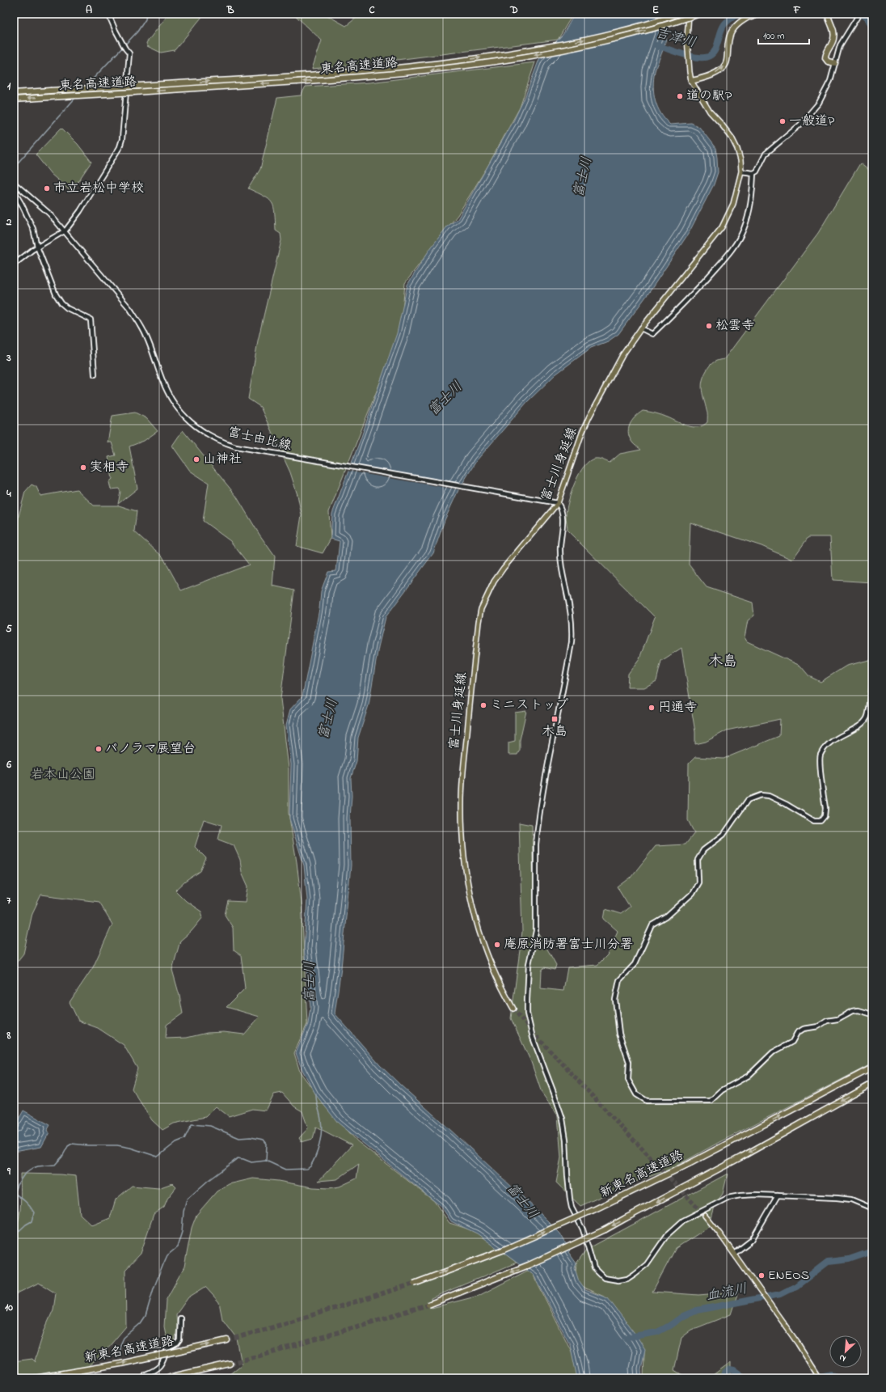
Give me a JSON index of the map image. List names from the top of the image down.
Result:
{
  "streets": {
    "highway": ["東名高速道路", "新東名高速道路"],
    "main road": ["富士川身延線"],
    "street": ["富士由比線"]
  },
  "crossings": [
    ["東名高速道路", "富士川身延線"],
    ["富士由比線", "富士川身延線"]
  ],
  "districts": ["木島"],
  "water": ["吉津川", "富士川", "血流川"],
  "parks": ["岩本山公園"],
  "places": {
    "other": [
      "道の駅P",
      "一般道P",
      "市立岩松中学校",
      "松雲寺",
      "山神社",
      "実相寺",
      "ミニストップ",
      "円通寺",
      "パノラマ展望台",
      "庵原消防署富士川分署",
      "ENEOS"
    ],
    "transit": ["木島"]
  },
  "scale_bar": "100 m",
  "north": "bottom left",
  "grid": {
    "columns": [
      "A",
      "B",
      "C",
      "D",
      "E",
      "F"
    ],
    "rows": [
      "1",
      "2",
      "3",
      "4",
      "5",
      "6",
      "7",
      "8",
      "9",
      "10"
    ]
  }
}
